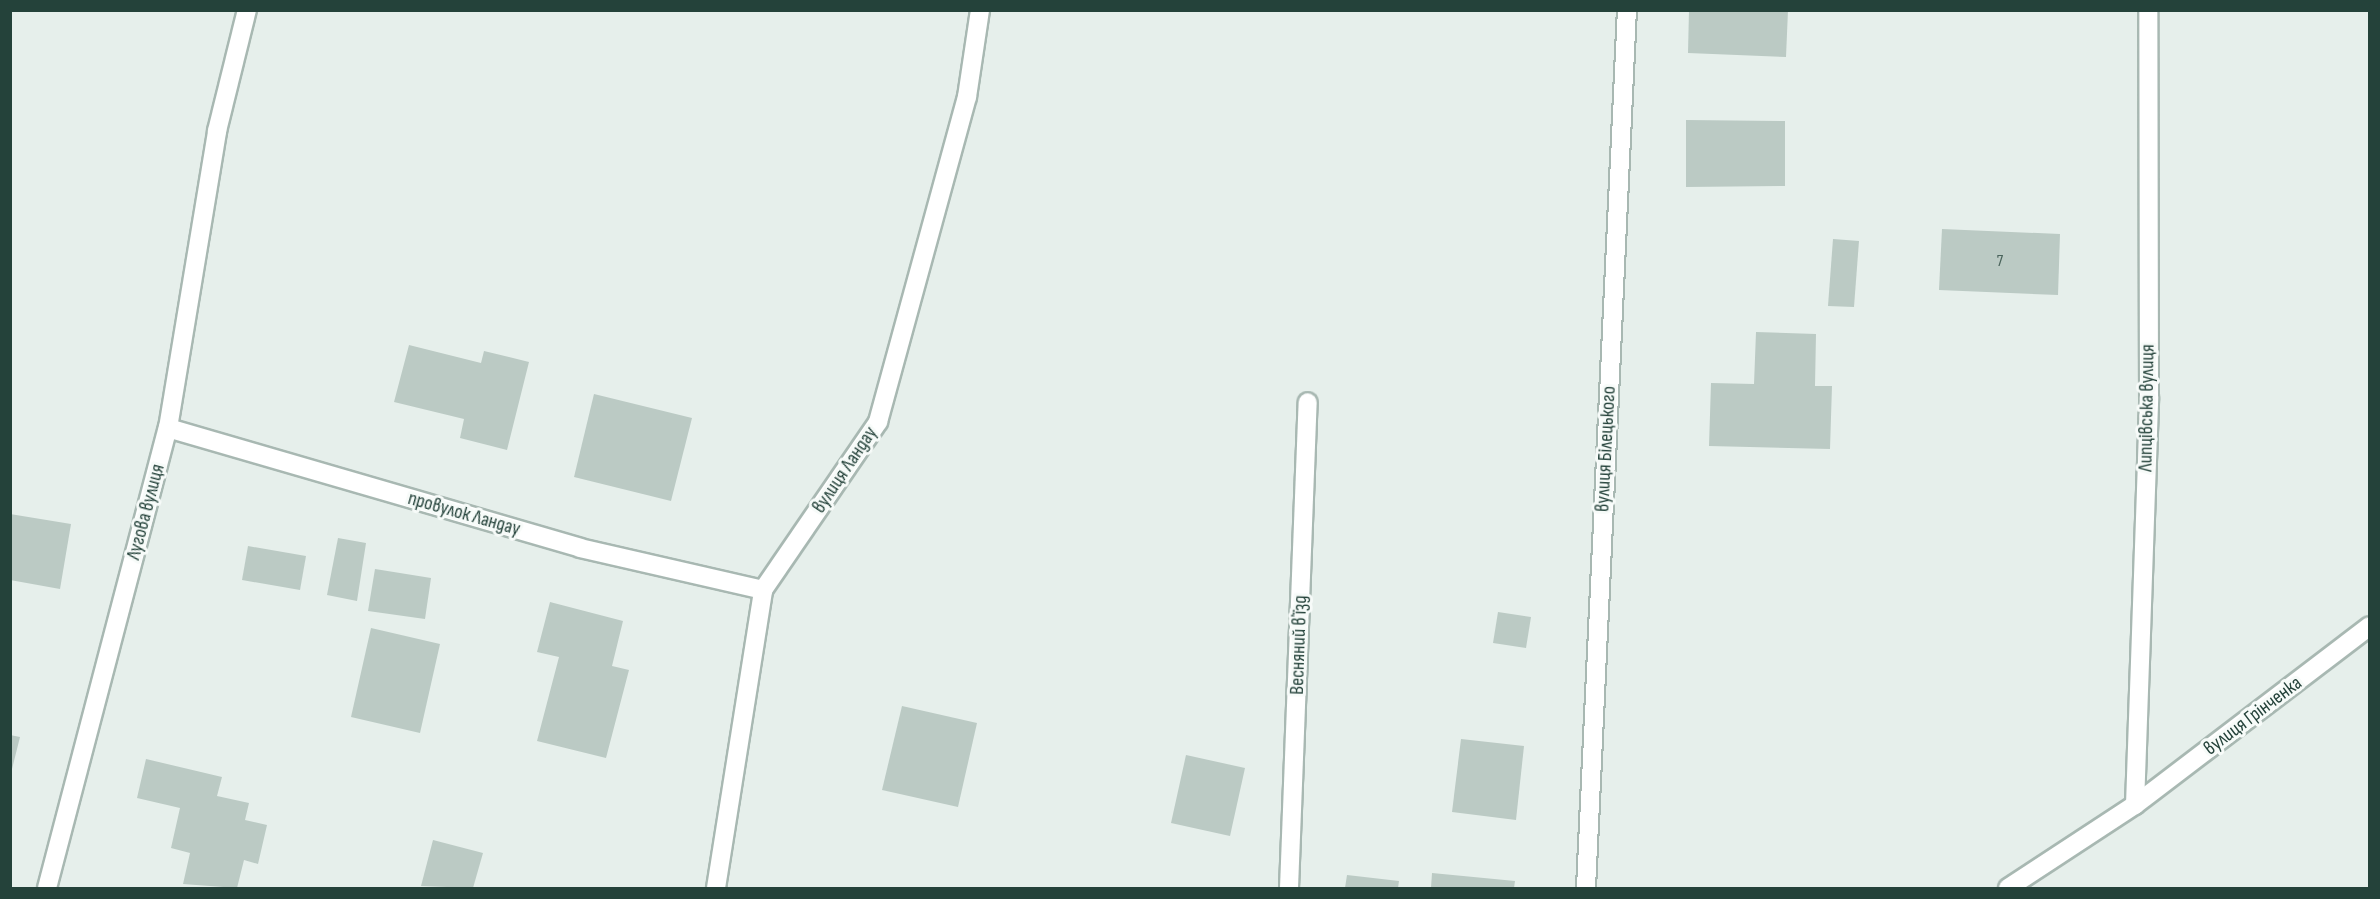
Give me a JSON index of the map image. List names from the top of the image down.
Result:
{
  "streets": {
    "street": [
      "Липцівська вулиця",
      "вулиця Білецького",
      "вулиця Ландау",
      "Лугова вулиця",
      "провулок Ландау",
      "Весняний вʼїзд",
      "вулиця Грінченка"
    ]
  },
  "crossings": [
    ["Липцівська вулиця", "вулиця Грінченка"],
    ["вулиця Ландау", "провулок Ландау"],
    ["Лугова вулиця", "провулок Ландау"]
  ],
  "house_numbers": ["7"]
}
